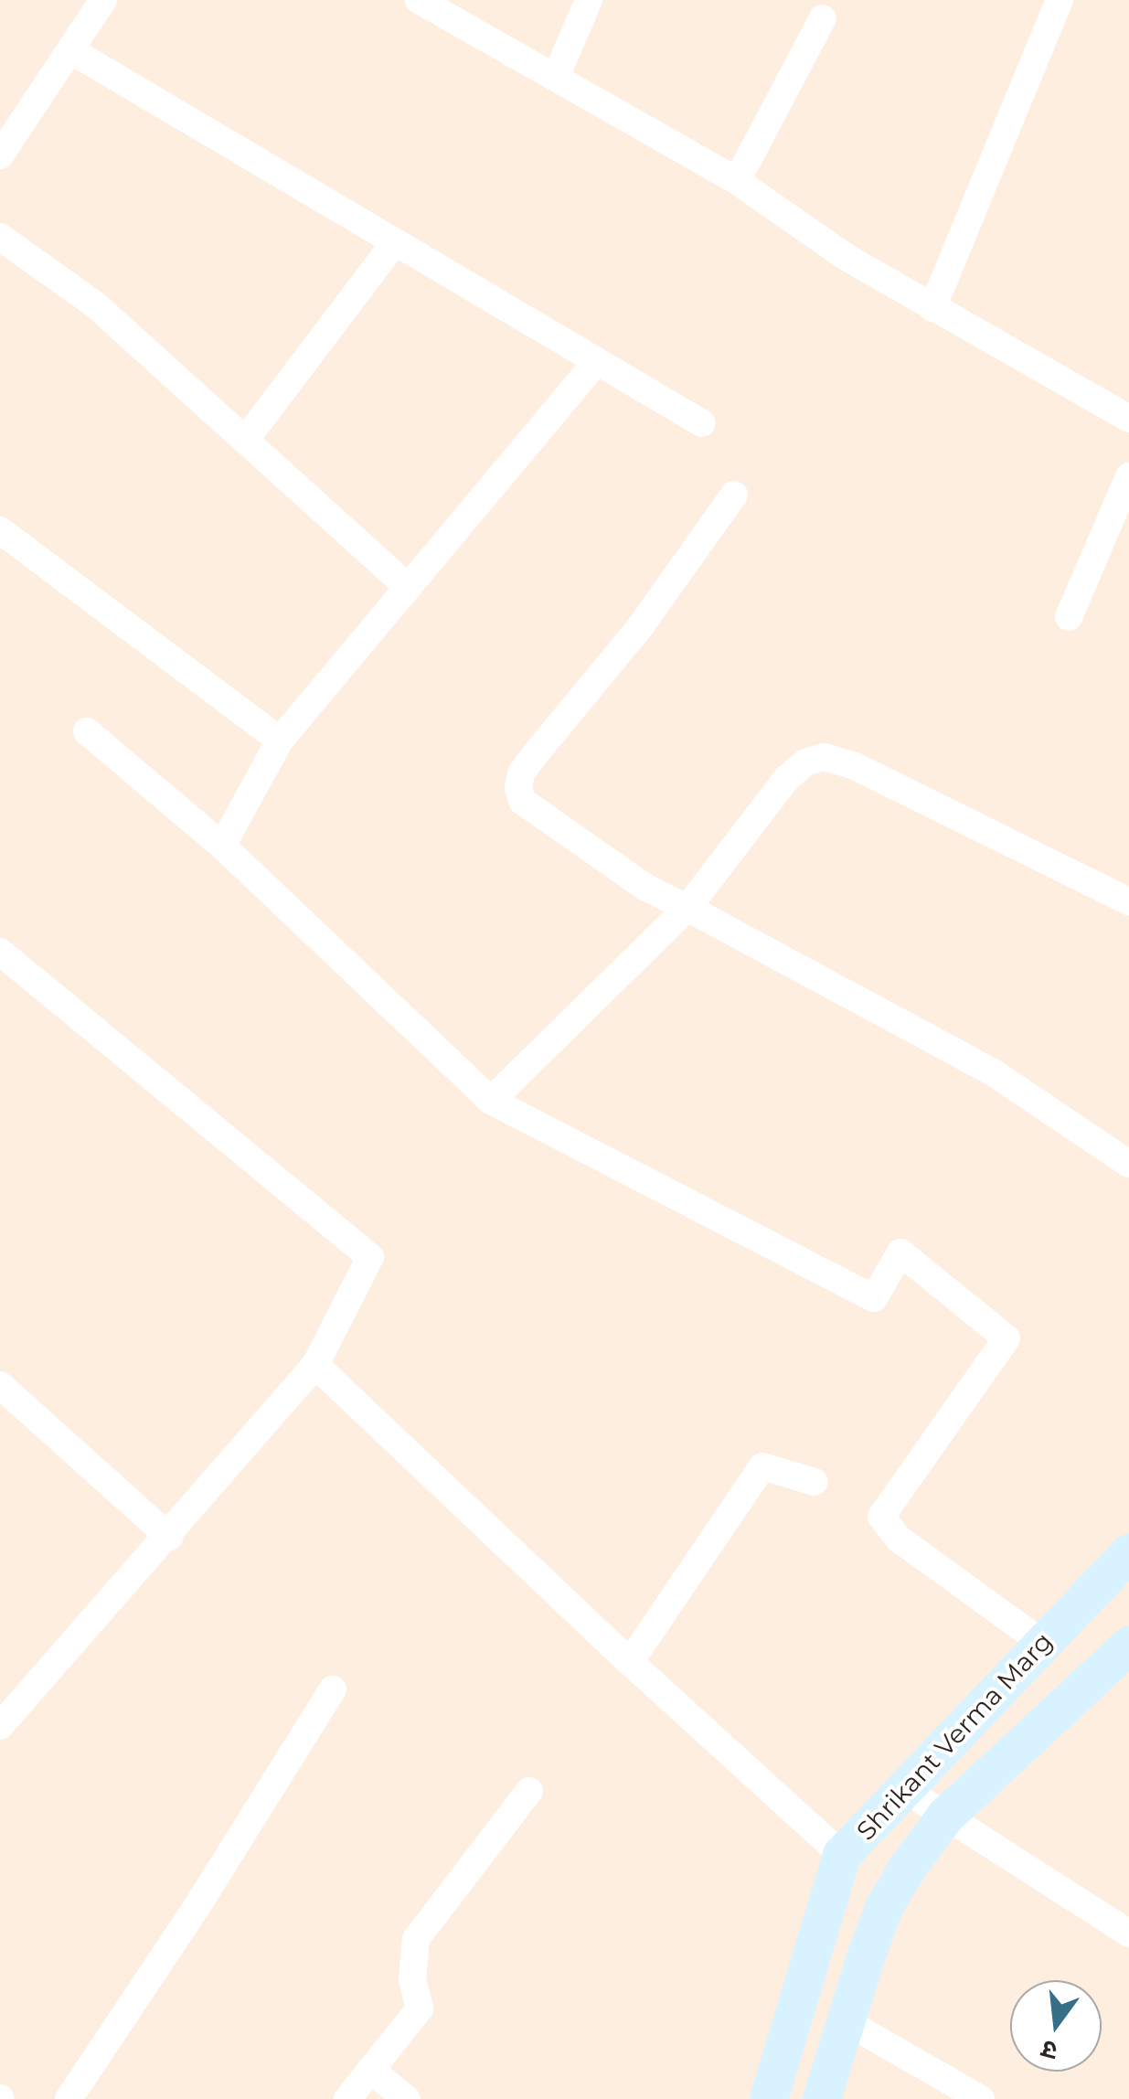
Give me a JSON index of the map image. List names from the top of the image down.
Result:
{
  "streets": {
    "street": ["Shrikant Verma Marg"]
  },
  "north": "bottom"
}
